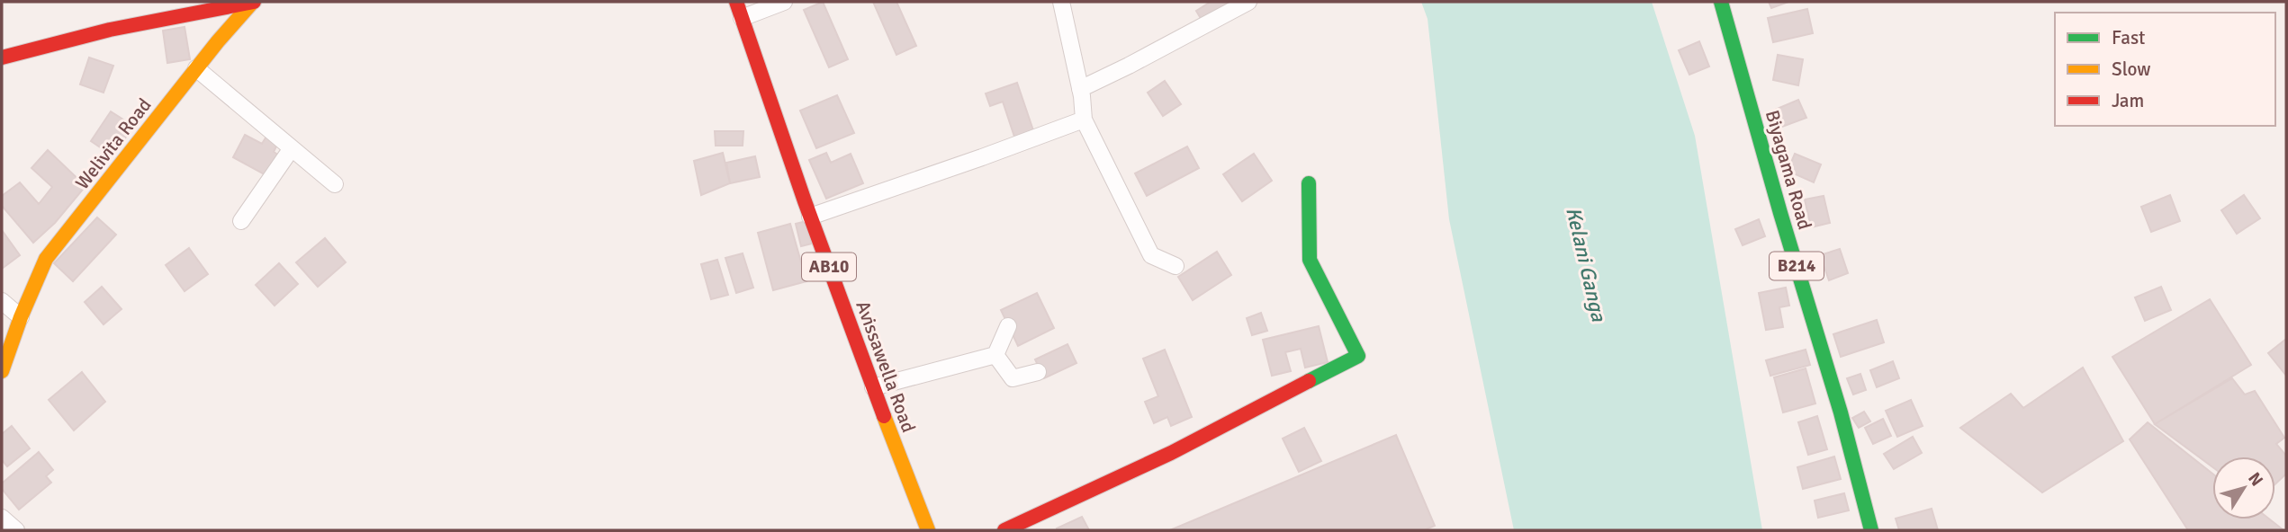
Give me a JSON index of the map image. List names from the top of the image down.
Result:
{
  "streets": {
    "street": [
      "Welivita Road",
      "Biyagama Road",
      "B214",
      "AB10",
      "Avissawella Road"
    ]
  },
  "water": ["Kelani Ganga"],
  "legend": ["Fast", "Slow", "Jam"],
  "north": "top right"
}
